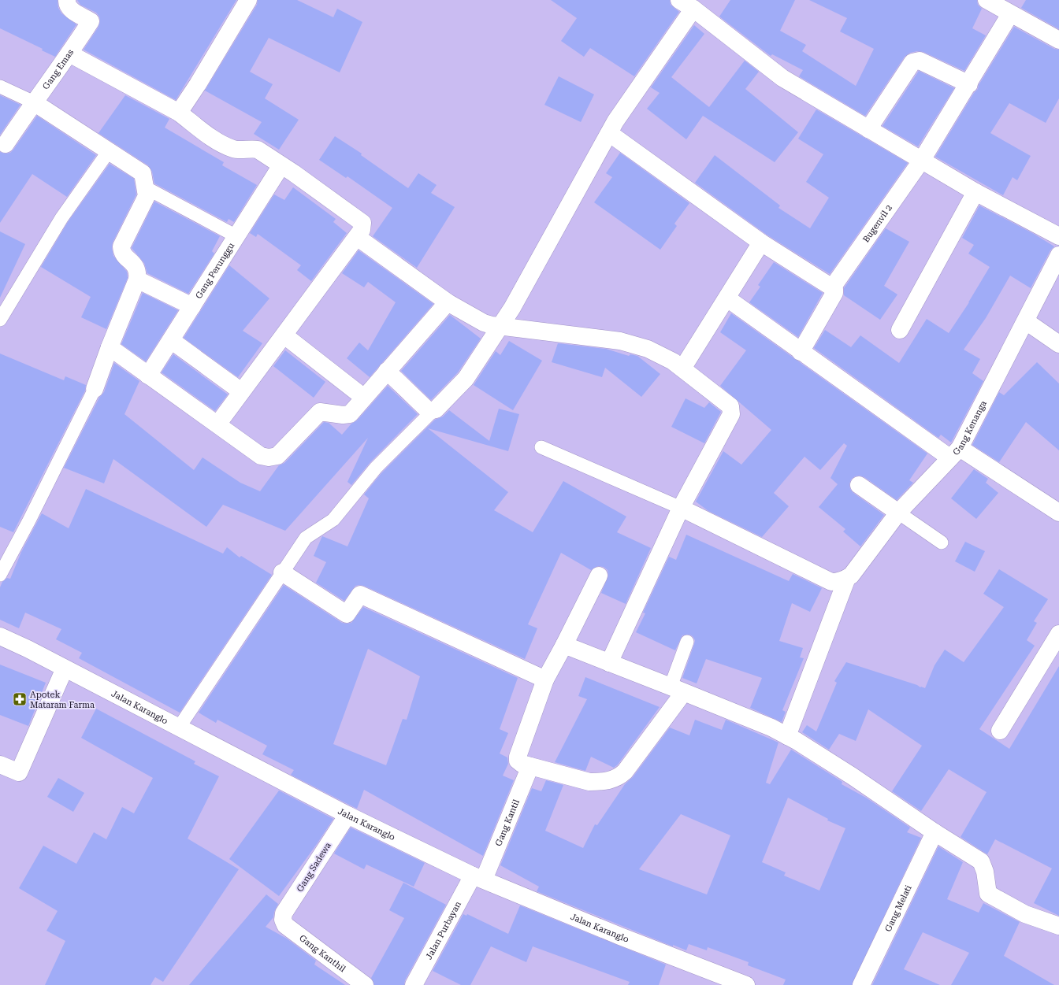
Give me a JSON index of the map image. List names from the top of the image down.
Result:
{
  "streets": {
    "street": [
      "Gang Emas",
      "Bugenvil 2",
      "Gang Perunggu",
      "Gang Kenanga",
      "Jalan Karanglo",
      "Gang Kantil",
      "Gang Sadewa",
      "Gang Melati",
      "Jalan Purbayan",
      "Gang Kanthil"
    ]
  },
  "crossings": [
    ["Jalan Karanglo", "Gang Kantil"],
    ["Jalan Karanglo", "Gang Sadewa"],
    ["Jalan Karanglo", "Jalan Purbayan"],
    ["Gang Kantil", "Jalan Purbayan"],
    ["Gang Sadewa", "Gang Kanthil"]
  ],
  "places": {
    "pharmacy": ["Apotek Mataram Farma"]
  }
}
